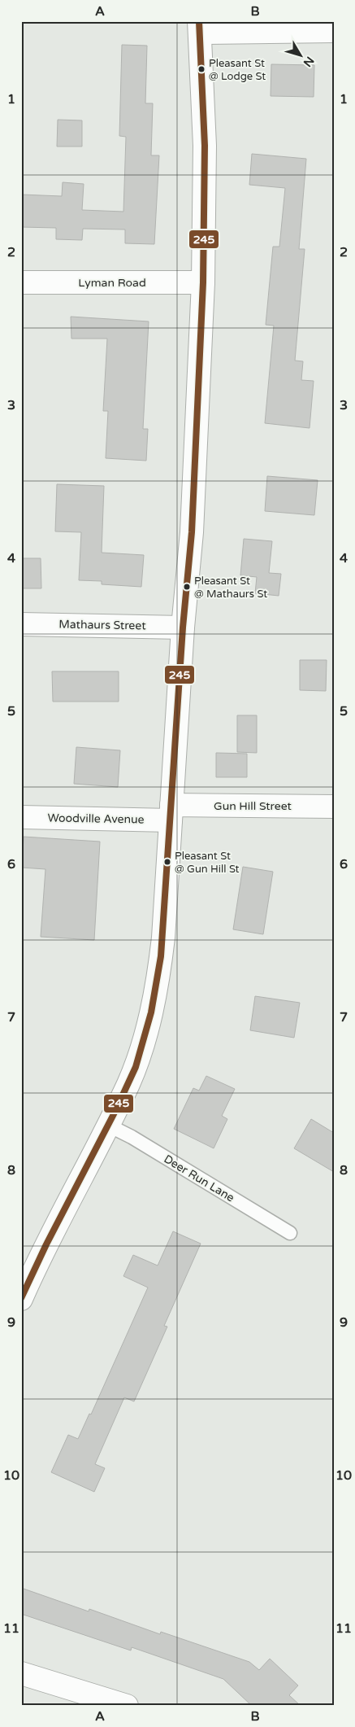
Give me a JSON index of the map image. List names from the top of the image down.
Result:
{
  "streets": {
    "street": [
      "Lyman Road",
      "Mathaurs Street",
      "Gun Hill Street",
      "Woodville Avenue"
    ],
    "lane": ["Deer Run Lane"]
  },
  "crossings": [
    ["Gun Hill Street", "Woodville Avenue"]
  ],
  "places": ["Pleasant St @ Lodge St", "Pleasant St @ Mathaurs St", "Pleasant St @ Gun Hill St"],
  "lines": ["transit line 245"],
  "north": "bottom right",
  "grid": {
    "columns": ["A", "B"],
    "rows": [
      "1",
      "2",
      "3",
      "4",
      "5",
      "6",
      "7",
      "8",
      "9",
      "10",
      "11"
    ]
  }
}
